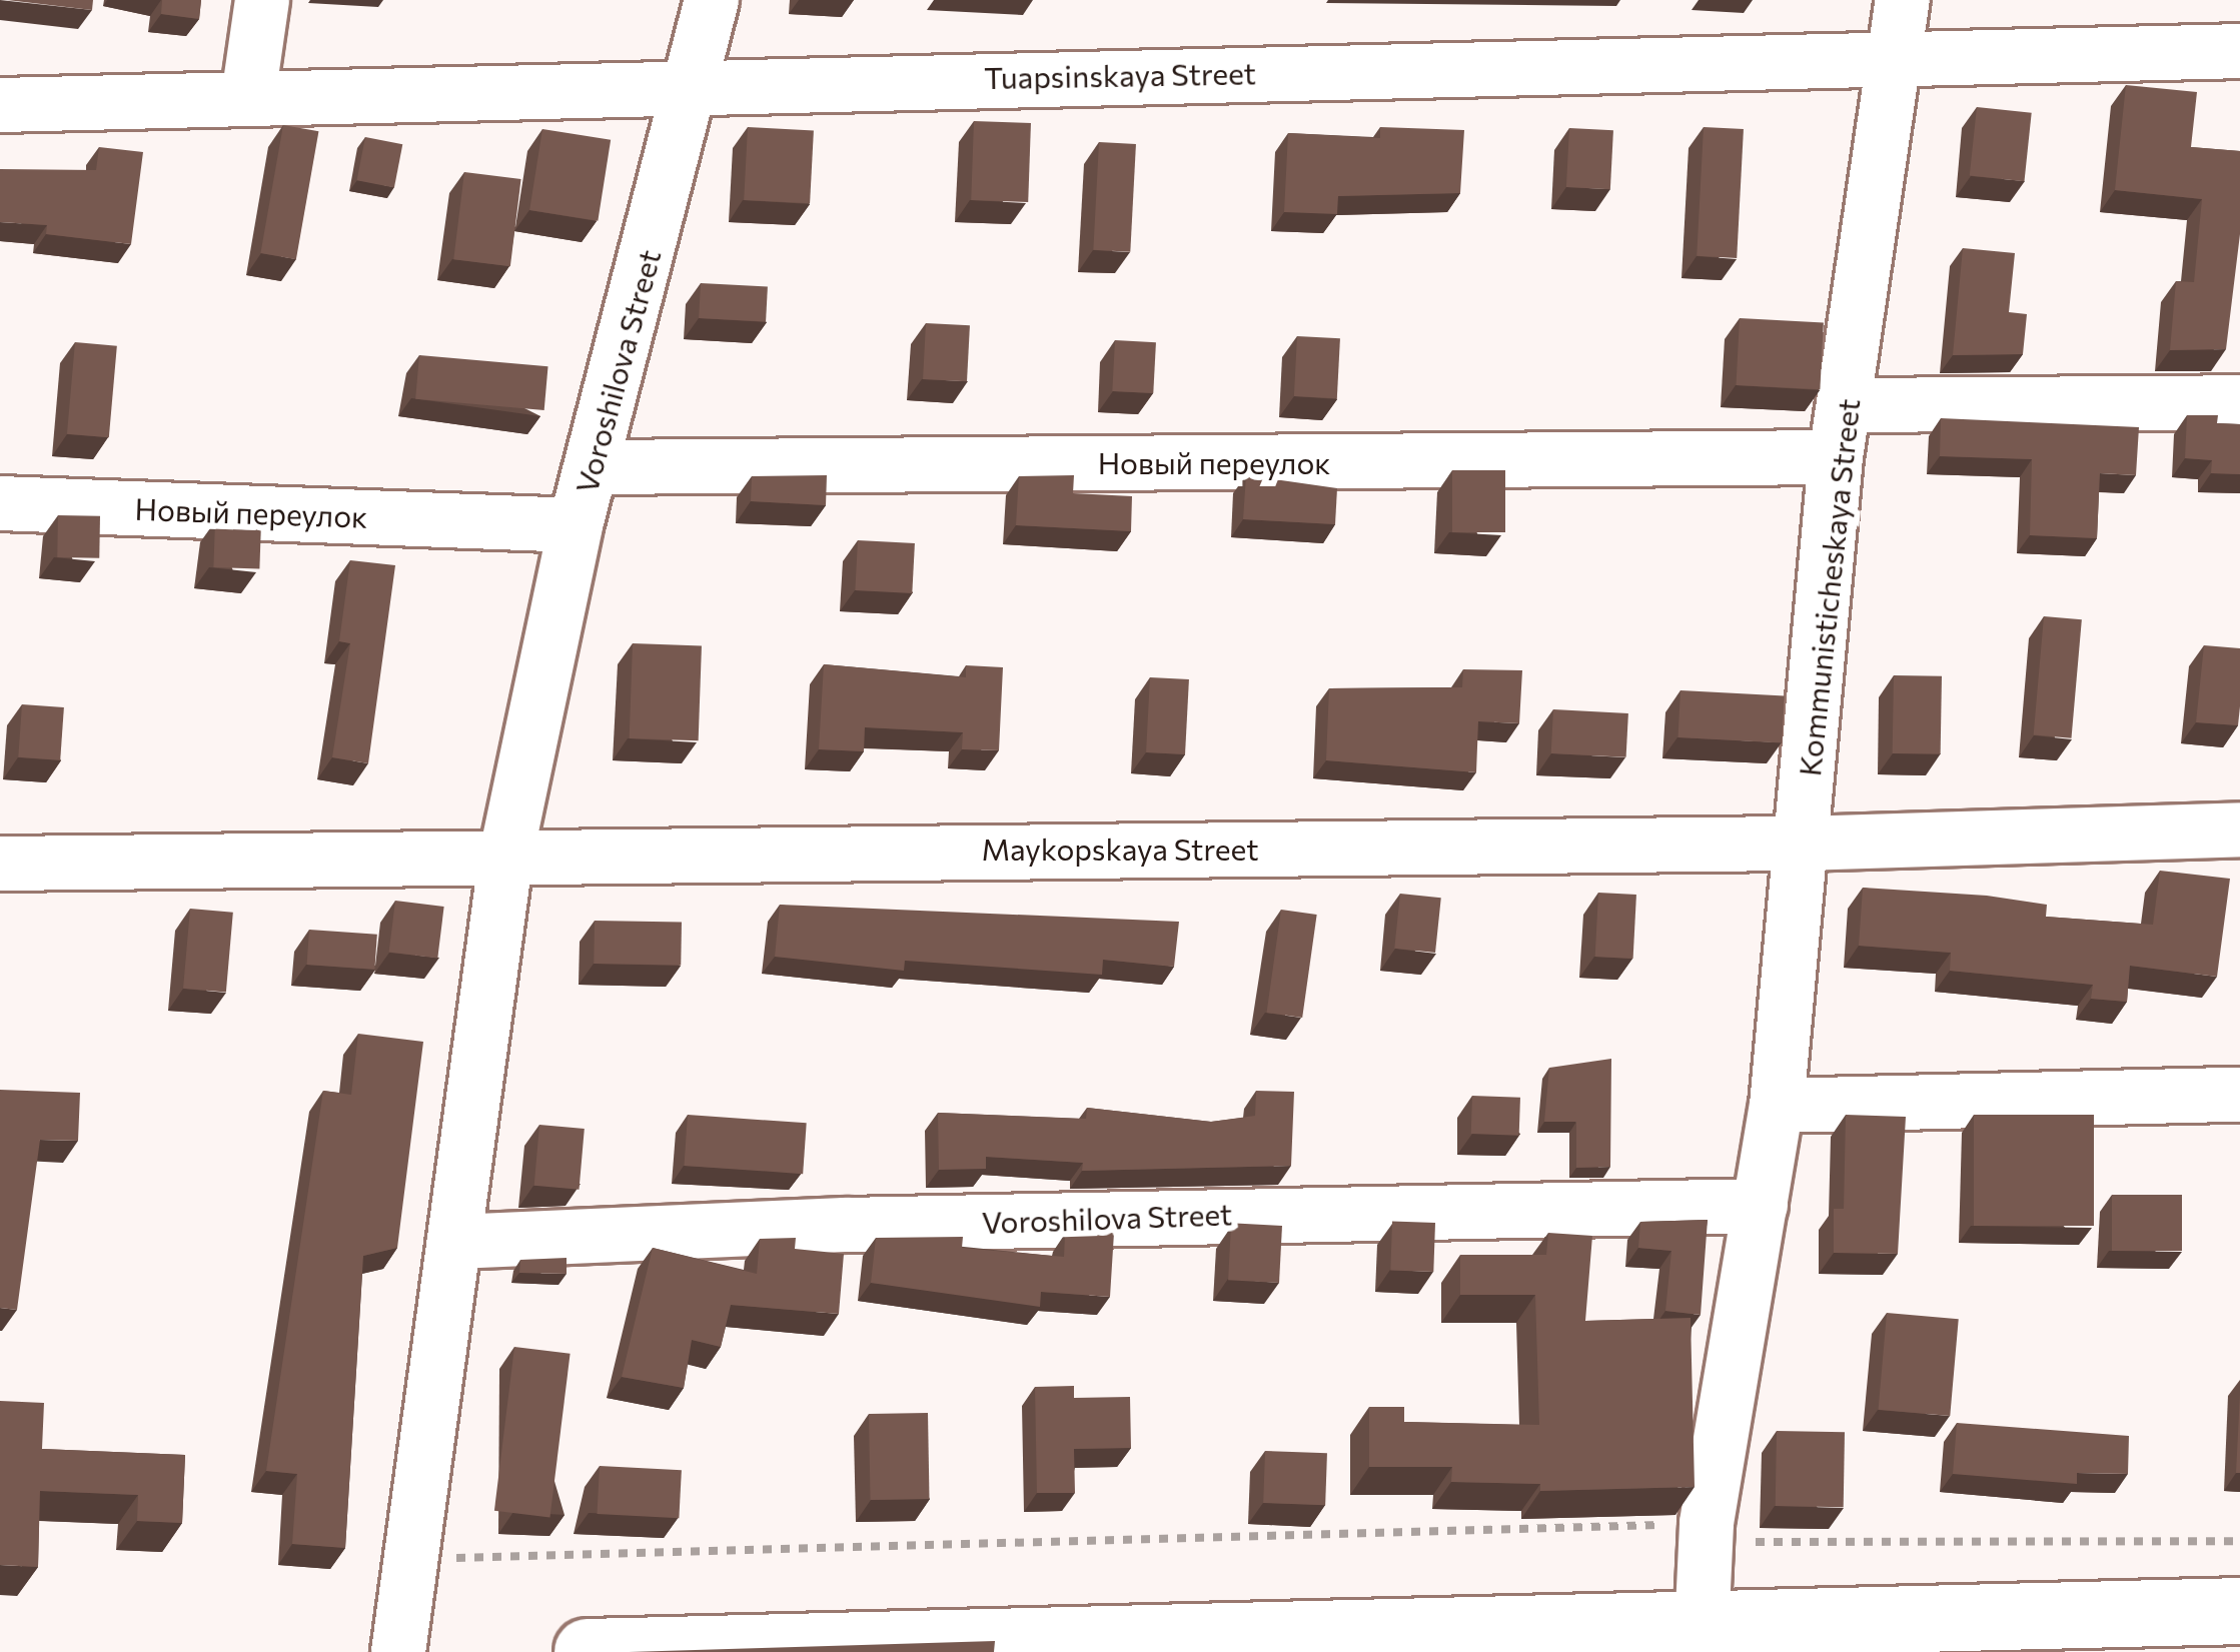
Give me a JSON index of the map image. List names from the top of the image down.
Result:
{
  "streets": {
    "street": [
      "Tuapsinskaya Street",
      "Voroshilova Street",
      "Новый переулок",
      "Kommunisticheskaya Street",
      "Maykopskaya Street"
    ]
  },
  "crossings": [
    ["Tuapsinskaya Street", "Voroshilova Street"],
    ["Tuapsinskaya Street", "Kommunisticheskaya Street"],
    ["Voroshilova Street", "Новый переулок"],
    ["Voroshilova Street", "Kommunisticheskaya Street"],
    ["Voroshilova Street", "Maykopskaya Street"],
    ["Новый переулок", "Kommunisticheskaya Street"],
    ["Kommunisticheskaya Street", "Maykopskaya Street"]
  ]
}
